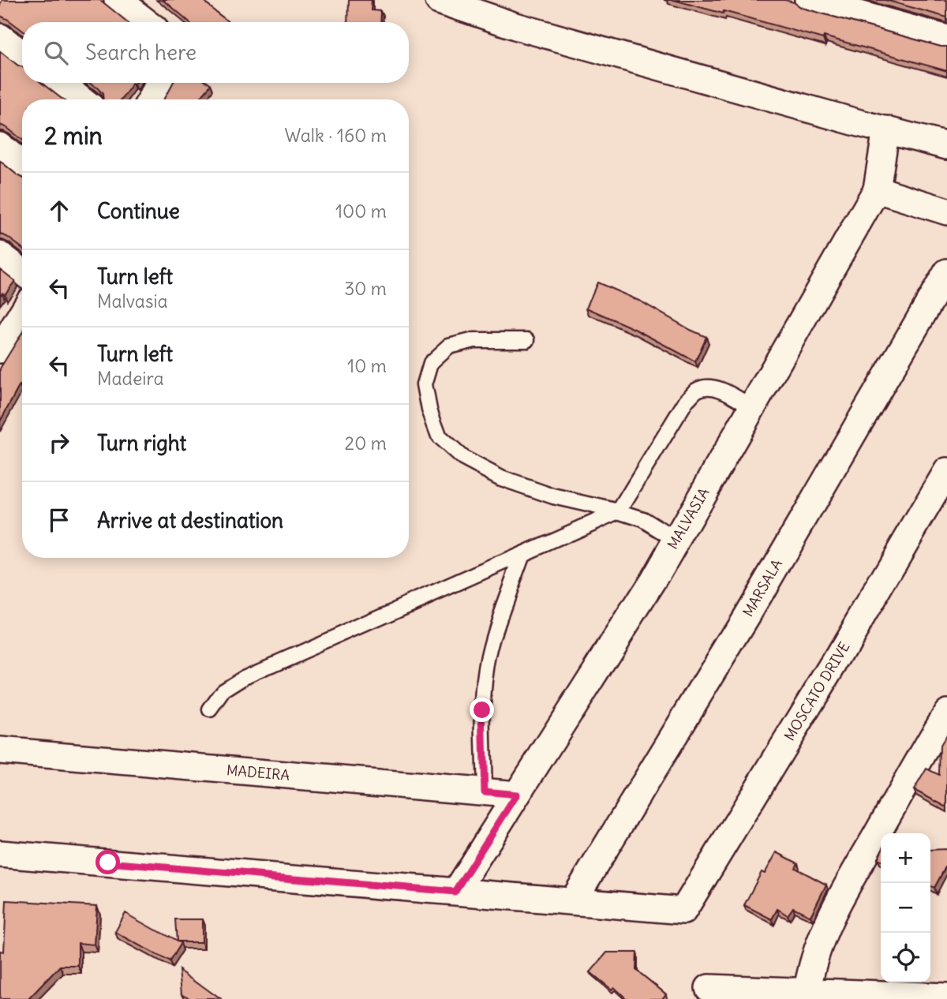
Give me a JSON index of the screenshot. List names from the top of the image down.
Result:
{
  "streets": {
    "street": [
      "MALVASIA",
      "MARSALA",
      "MOSCATO DRIVE",
      "MADEIRA"
    ]
  },
  "crossings": [
    ["MALVASIA", "MADEIRA"],
    ["MARSALA", "MOSCATO DRIVE"]
  ],
  "page": {
    "search": "Search here",
    "heading": ["2 min", "Walk · 160 m"],
    "list": [
      ["Continue", "100 m"],
      ["Turn left", "Malvasia", "30 m"],
      ["Turn left", "Madeira", "10 m"],
      ["Turn right", "20 m"],
      "Arrive at destination"
    ],
    "map_buttons": ["+", "−"]
  }
}
